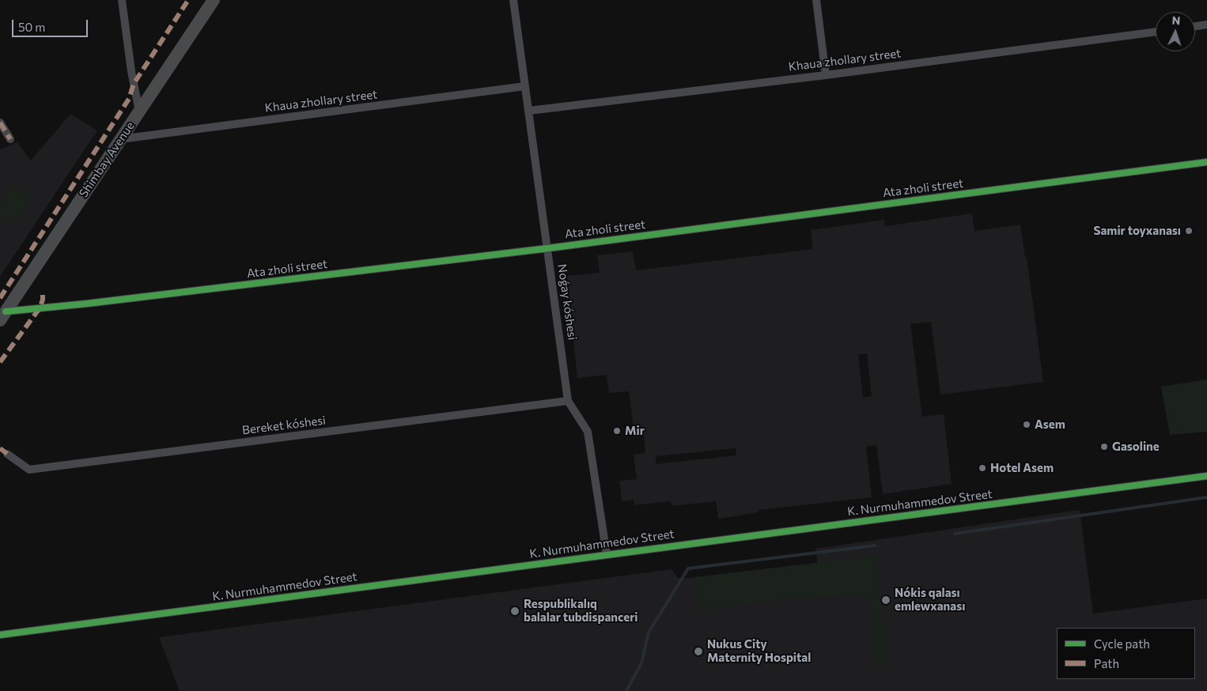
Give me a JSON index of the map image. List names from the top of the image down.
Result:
{
  "streets": {
    "main road": ["Shimbay Avenue"],
    "street": [
      "Khaua zhollary street",
      "Ata zholi street",
      "Noǵay kóshesi",
      "Bereket kóshesi",
      "K. Nurmuhammedov Street"
    ]
  },
  "crossings": [
    ["Khaua zhollary street", "Shimbay Avenue"],
    ["Khaua zhollary street", "Noǵay kóshesi"],
    ["Shimbay Avenue", "Ata zholi street"],
    ["Ata zholi street", "Noǵay kóshesi"],
    ["Noǵay kóshesi", "Bereket kóshesi"],
    ["Noǵay kóshesi", "K. Nurmuhammedov Street"]
  ],
  "places": [
    "Samir toyxanası",
    "Asem",
    "Mir",
    "Gasoline",
    "Hotel Asem",
    "Nókis qalası emlewxanası",
    "Respublikalıq balalar tubdispanceri",
    "Nukus City Maternity Hospital"
  ],
  "legend": ["Cycle path", "Path"],
  "scale_bar": "50 m",
  "north": "top"
}
